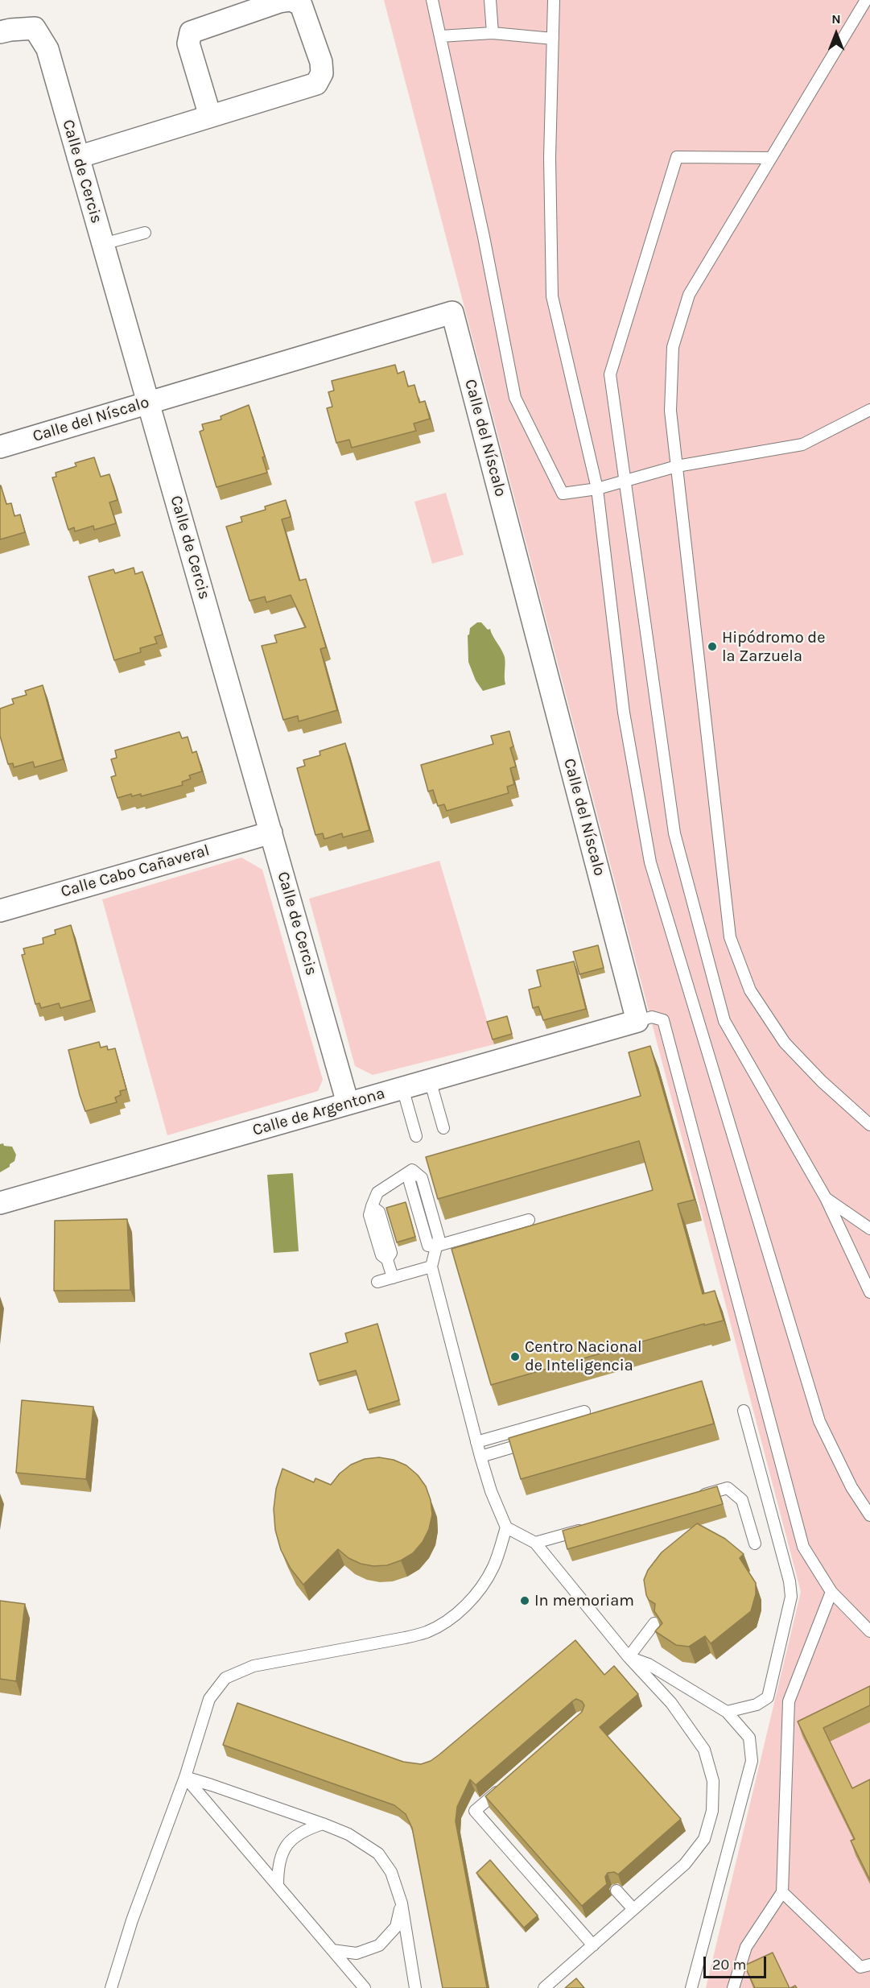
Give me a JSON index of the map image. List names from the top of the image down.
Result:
{
  "streets": {
    "street": [
      "Calle de Cercis",
      "Calle del Níscalo",
      "Calle Cabo Cañaveral",
      "Calle de Argentona"
    ]
  },
  "crossings": [
    ["Calle de Cercis", "Calle del Níscalo"],
    ["Calle de Cercis", "Calle Cabo Cañaveral"],
    ["Calle de Cercis", "Calle de Argentona"],
    ["Calle del Níscalo", "Calle de Argentona"]
  ],
  "places": ["Hipódromo de la Zarzuela", "Centro Nacional de Inteligencia", "In memoriam"],
  "scale_bar": "20 m",
  "north": "top"
}
